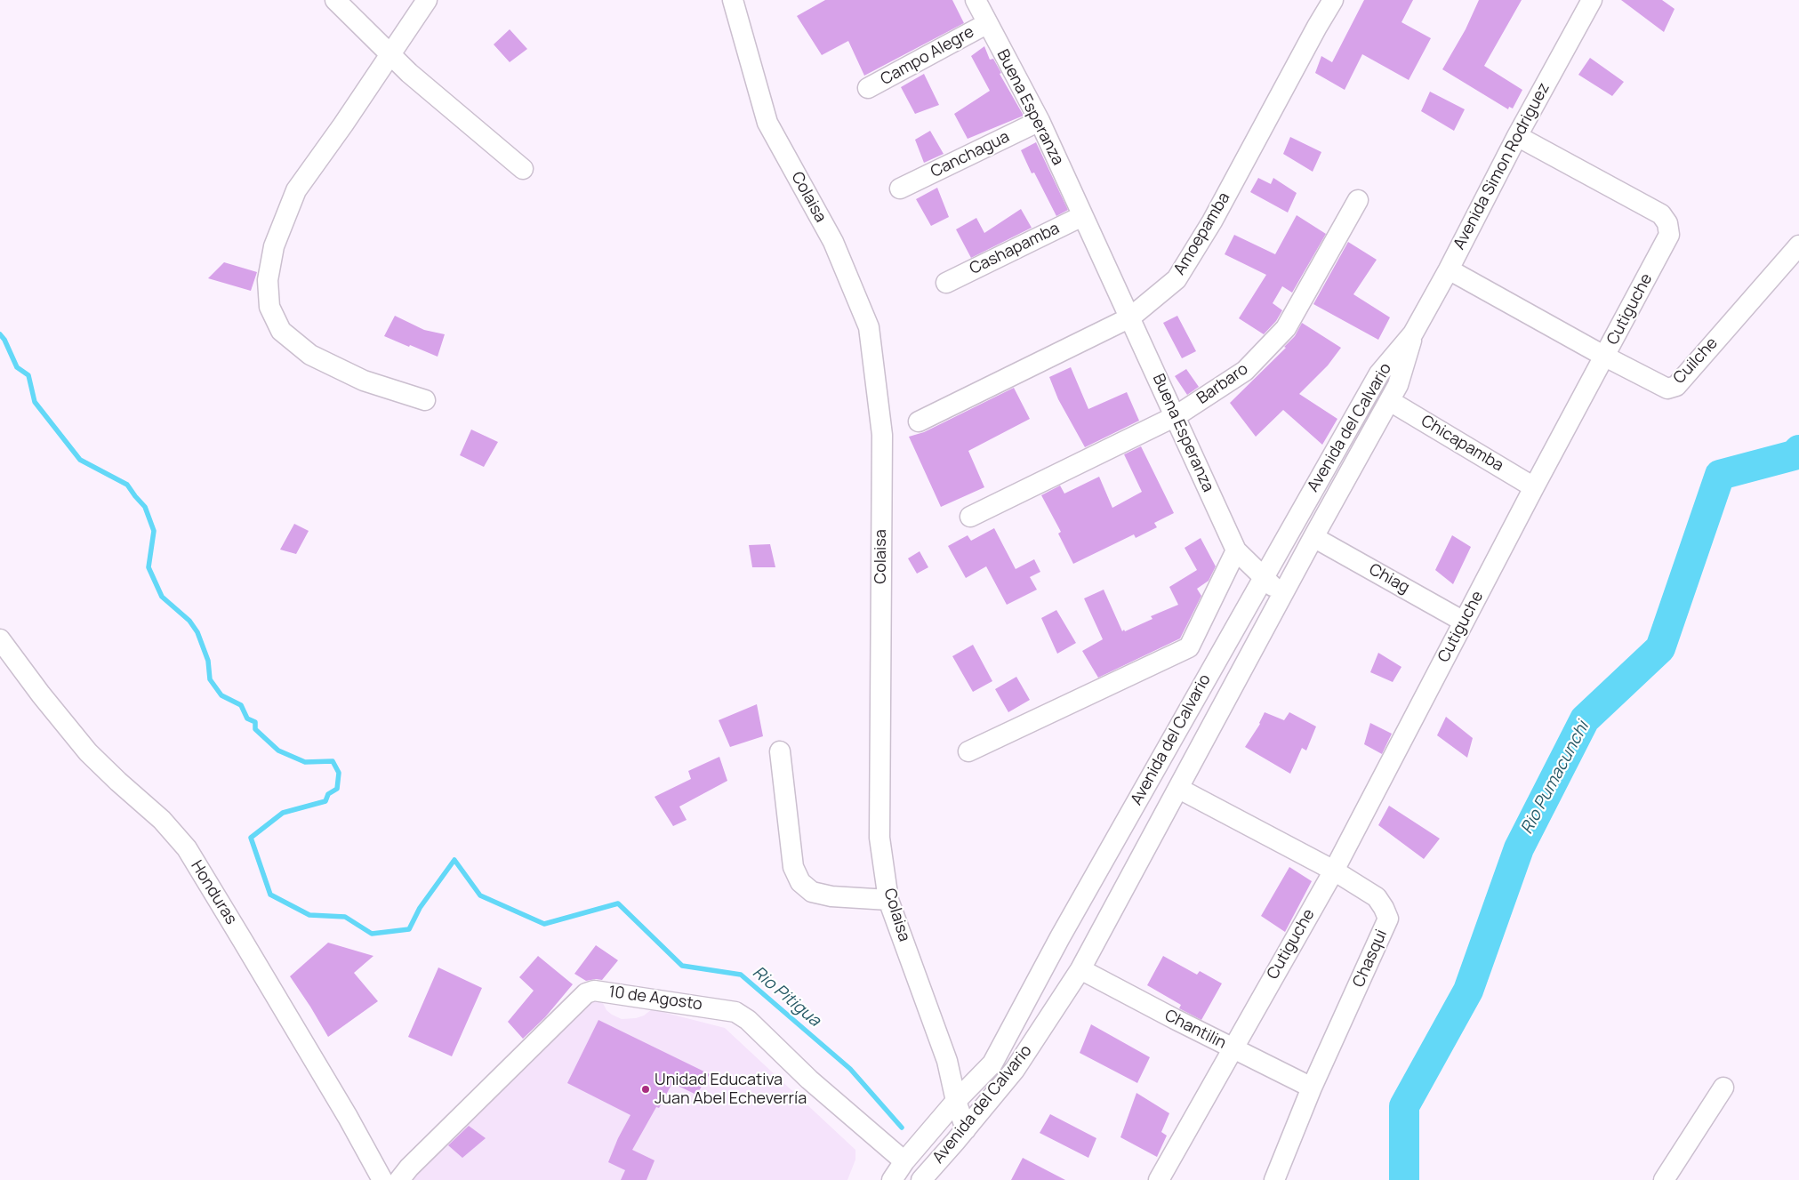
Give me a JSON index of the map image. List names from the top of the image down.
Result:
{
  "streets": {
    "street": [
      "Campo Alegre",
      "Buena Esperanza",
      "Canchagua",
      "Avenida Simon Rodriguez",
      "Colaisa",
      "Amoepamba",
      "Cashapamba",
      "Cutiguche",
      "Cuilche",
      "Barbaro",
      "Avenida del Calvario",
      "Chicapamba",
      "Chiag",
      "Honduras",
      "Chasqui",
      "10 de Agosto",
      "Chantilin"
    ]
  },
  "crossings": [
    ["Campo Alegre", "Buena Esperanza"],
    ["Buena Esperanza", "Canchagua"],
    ["Buena Esperanza", "Amoepamba"],
    ["Buena Esperanza", "Cashapamba"],
    ["Buena Esperanza", "Barbaro"],
    ["Buena Esperanza", "Avenida del Calvario"],
    ["Avenida Simon Rodriguez", "Cutiguche"],
    ["Avenida Simon Rodriguez", "Cuilche"],
    ["Avenida Simon Rodriguez", "Avenida del Calvario"],
    ["Colaisa", "Avenida del Calvario"],
    ["Cutiguche", "Cuilche"],
    ["Cutiguche", "Chicapamba"],
    ["Cutiguche", "Chiag"],
    ["Cutiguche", "Chasqui"],
    ["Cutiguche", "Chantilin"],
    ["Avenida del Calvario", "Chicapamba"],
    ["Avenida del Calvario", "Chiag"],
    ["Avenida del Calvario", "Chasqui"],
    ["Avenida del Calvario", "10 de Agosto"],
    ["Avenida del Calvario", "Chantilin"],
    ["Chasqui", "Chantilin"]
  ],
  "water": ["Rio Pumacunchi", "Rio Pitigua"],
  "places": ["Unidad Educativa Juan Abel Echeverría"]
}
